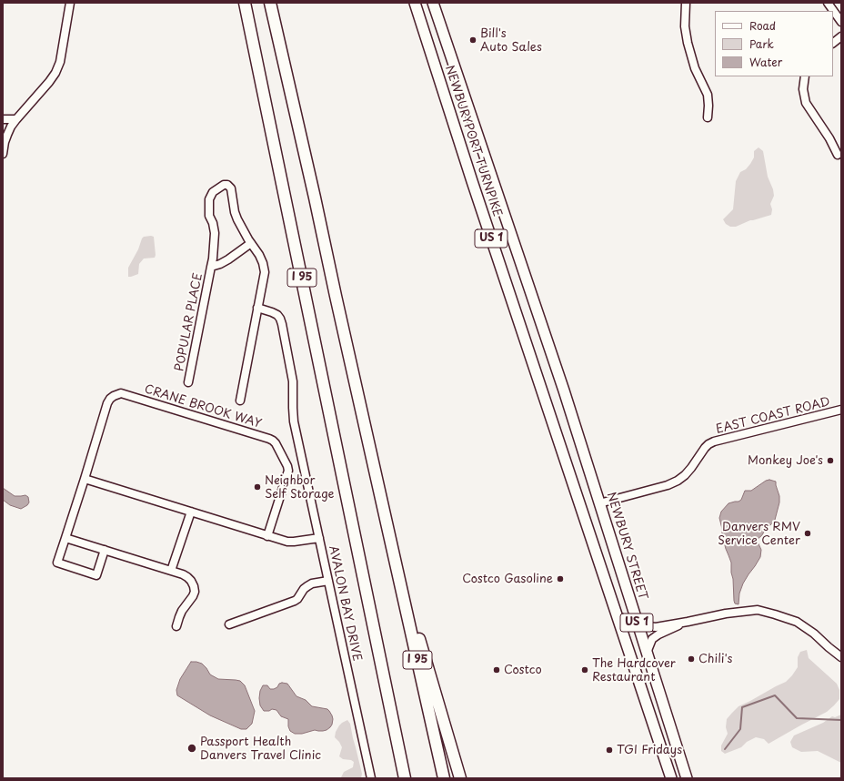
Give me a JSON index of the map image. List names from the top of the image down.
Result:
{
  "streets": {
    "highway": ["I 95"],
    "main road": ["NEWBURYPORT TURNPIKE", "US 1", "NEWBURY STREET"],
    "street": [
      "POPULAR PLACE",
      "CRANE BROOK WAY",
      "EAST COAST ROAD",
      "AVALON BAY DRIVE"
    ]
  },
  "crossings": [
    ["NEWBURYPORT TURNPIKE", "NEWBURY STREET"],
    ["POPULAR PLACE", "AVALON BAY DRIVE"],
    ["EAST COAST ROAD", "NEWBURY STREET"]
  ],
  "places": [
    "Bill's Auto Sales",
    "Monkey Joe's",
    "Neighbor Self Storage",
    "Danvers RMV Service Center",
    "Costco Gasoline",
    "Chili's",
    "Costco",
    "The Hardcover Restaurant",
    "Passport Health Danvers Travel Clinic",
    "TGI Fridays"
  ],
  "legend": ["Road", "Park", "Water"]
}
